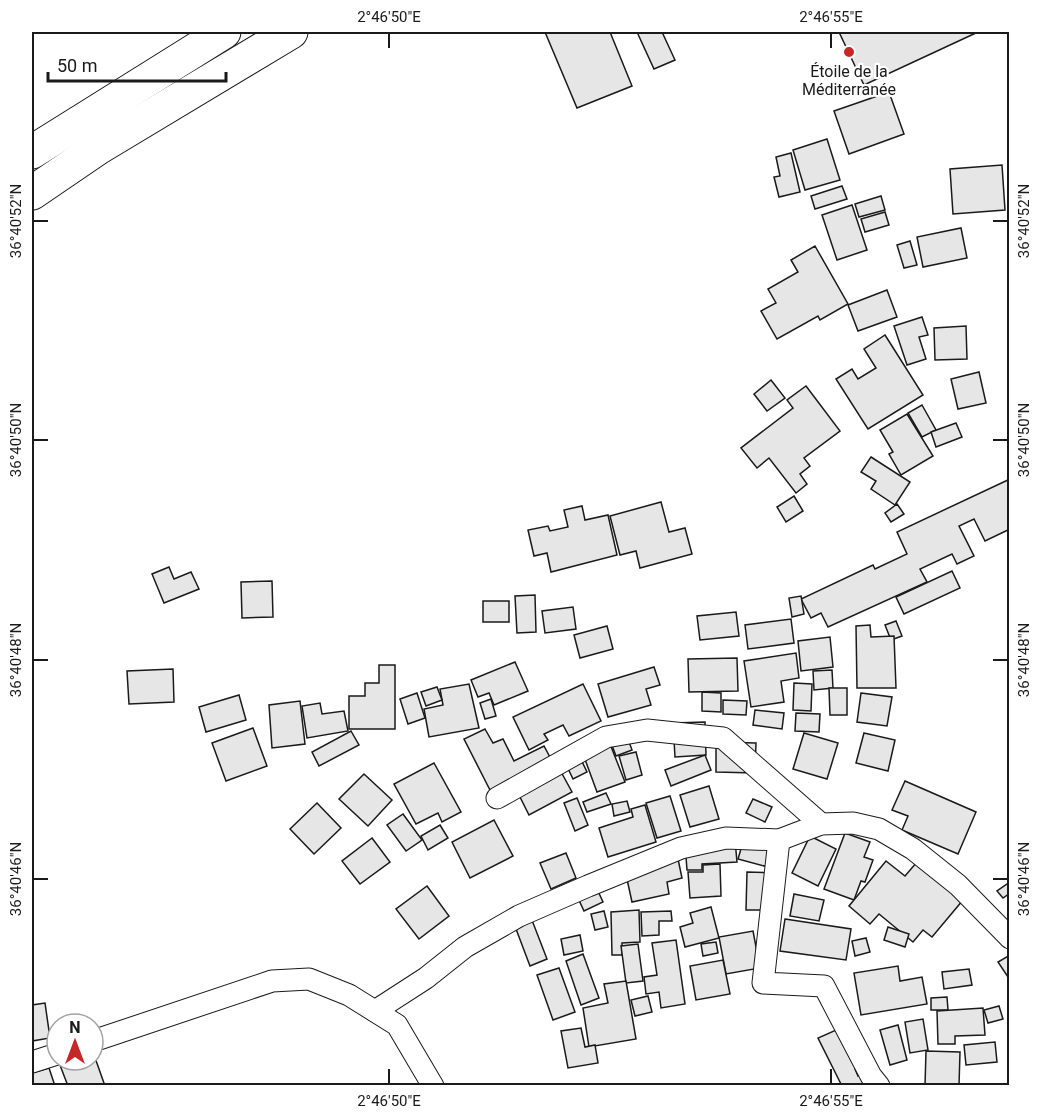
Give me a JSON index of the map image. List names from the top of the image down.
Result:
{
  "places": ["Étoile de la Méditerranée"],
  "scale_bar": "50 m",
  "north": "top",
  "coordinates": [
    "2°46'50\"E",
    "2°46'55\"E",
    "36°40'52\"N",
    "36°40'50\"N",
    "36°40'48\"N",
    "36°40'46\"N"
  ]
}
